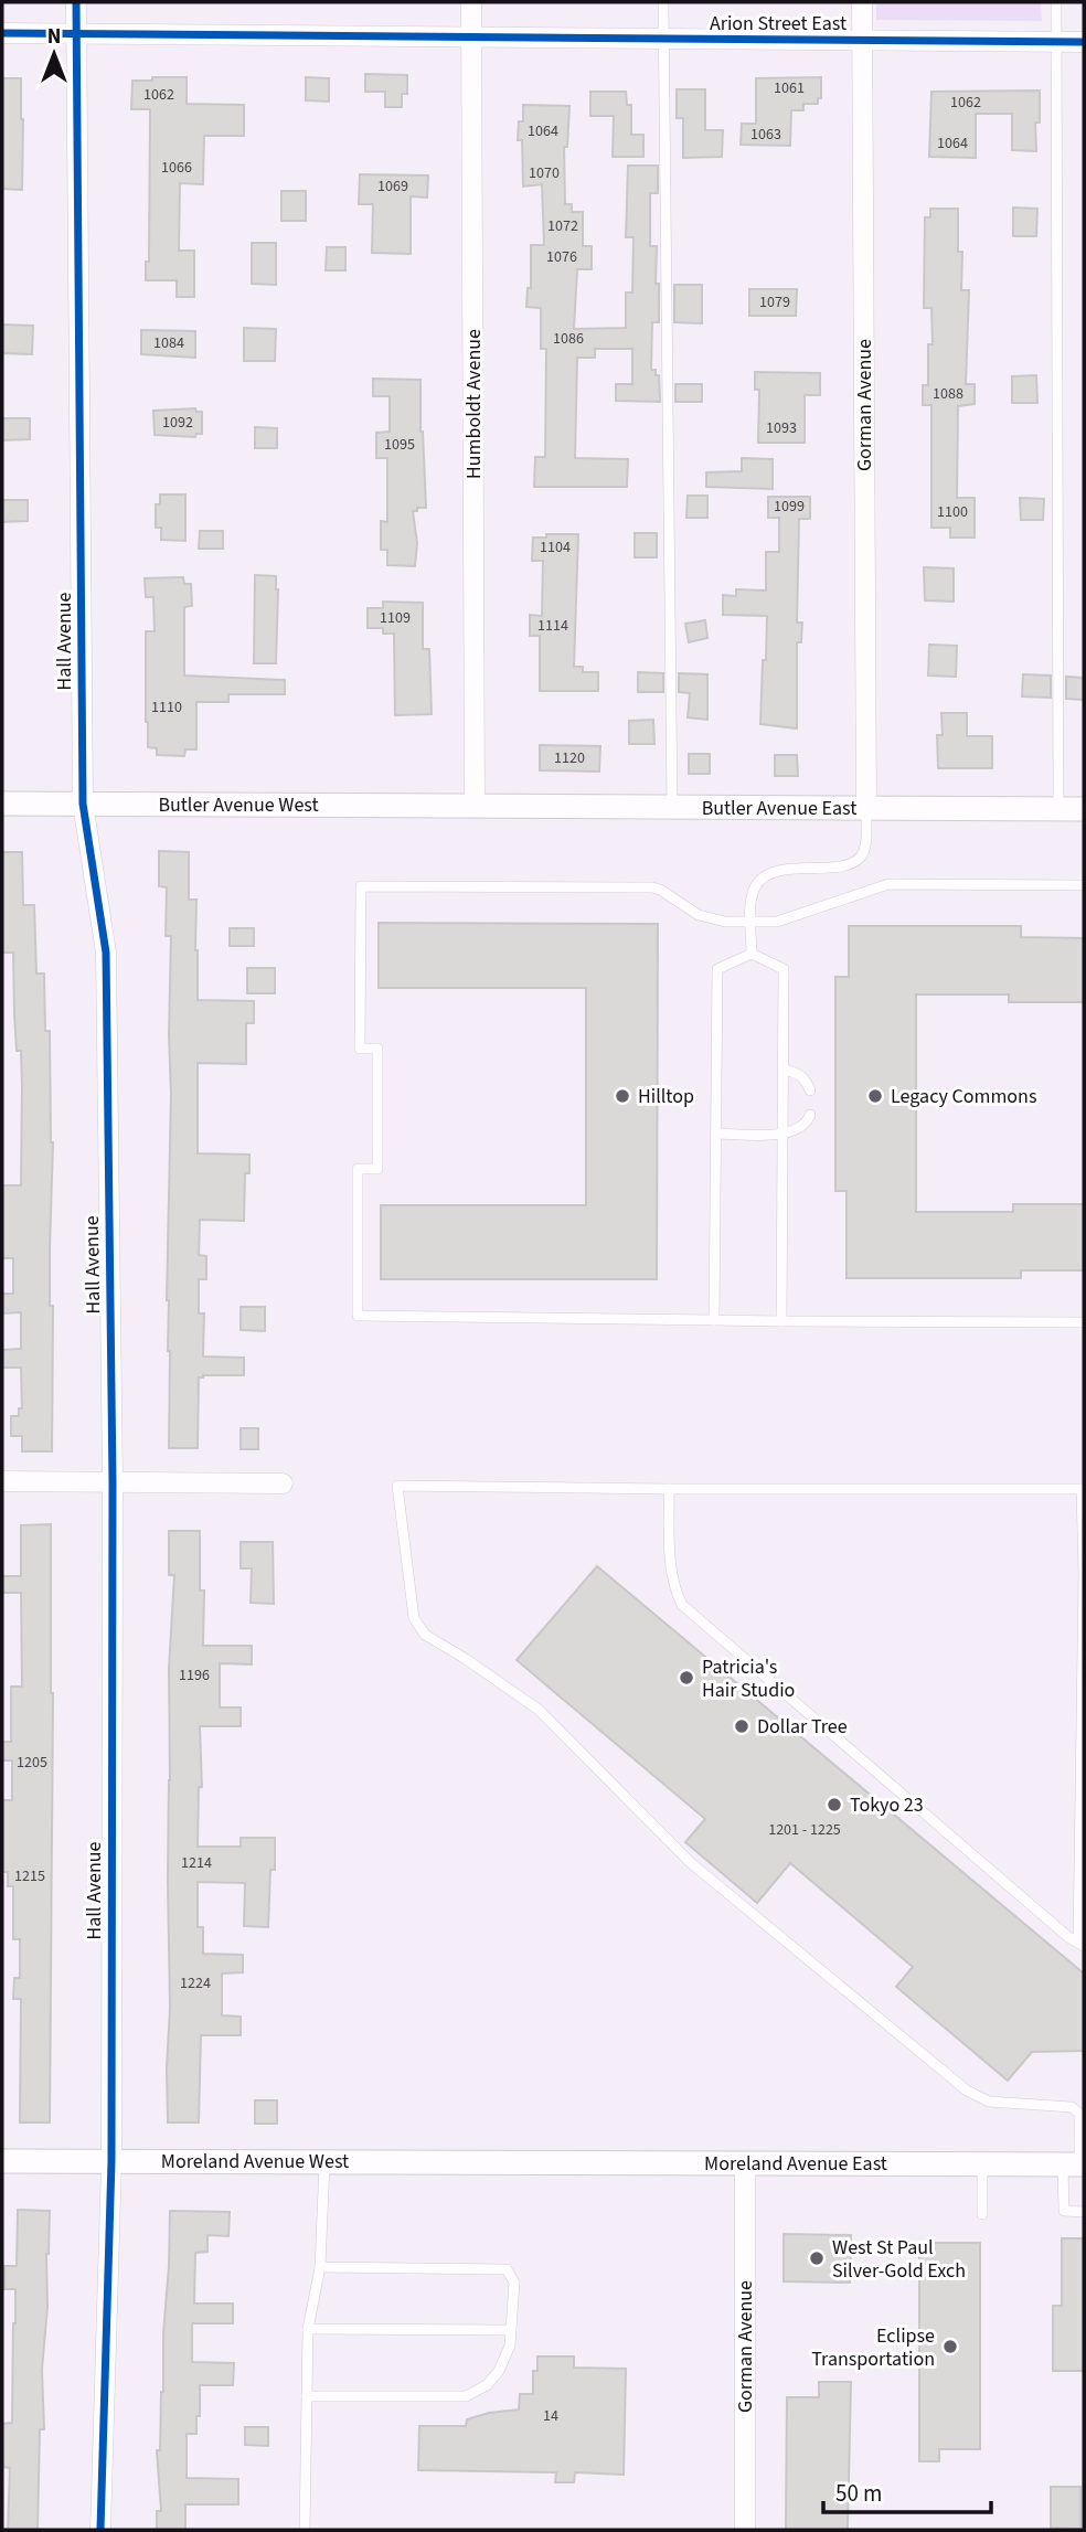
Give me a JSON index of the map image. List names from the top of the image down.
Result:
{
  "streets": {
    "street": [
      "Arion Street East",
      "Humboldt Avenue",
      "Gorman Avenue",
      "Hall Avenue",
      "Butler Avenue West",
      "Butler Avenue East",
      "Moreland Avenue West",
      "Moreland Avenue East"
    ]
  },
  "crossings": [
    ["Arion Street East", "Humboldt Avenue"],
    ["Arion Street East", "Gorman Avenue"],
    ["Arion Street East", "Hall Avenue"],
    ["Humboldt Avenue", "Butler Avenue West"],
    ["Humboldt Avenue", "Butler Avenue East"],
    ["Gorman Avenue", "Butler Avenue East"],
    ["Gorman Avenue", "Moreland Avenue East"],
    ["Hall Avenue", "Butler Avenue West"],
    ["Hall Avenue", "Moreland Avenue West"],
    ["Butler Avenue West", "Butler Avenue East"],
    ["Moreland Avenue West", "Moreland Avenue East"]
  ],
  "places": [
    "Hilltop",
    "Legacy Commons",
    "Patricia's Hair Studio",
    "Dollar Tree",
    "Tokyo 23",
    "West St Paul Silver-Gold Exch",
    "Eclipse Transportation"
  ],
  "house_numbers": [
    "1061",
    "1062",
    "1062",
    "1064",
    "1063",
    "1064",
    "1066",
    "1070",
    "1069",
    "1072",
    "1076",
    "1079",
    "1086",
    "1084",
    "1088",
    "1092",
    "1093",
    "1095",
    "1099",
    "1100",
    "1104",
    "1109",
    "1114",
    "1110",
    "1120",
    "1196",
    "1205",
    "1201 - 1225",
    "1214",
    "1215",
    "1224",
    "14"
  ],
  "scale_bar": "50 m",
  "north": "top"
}
